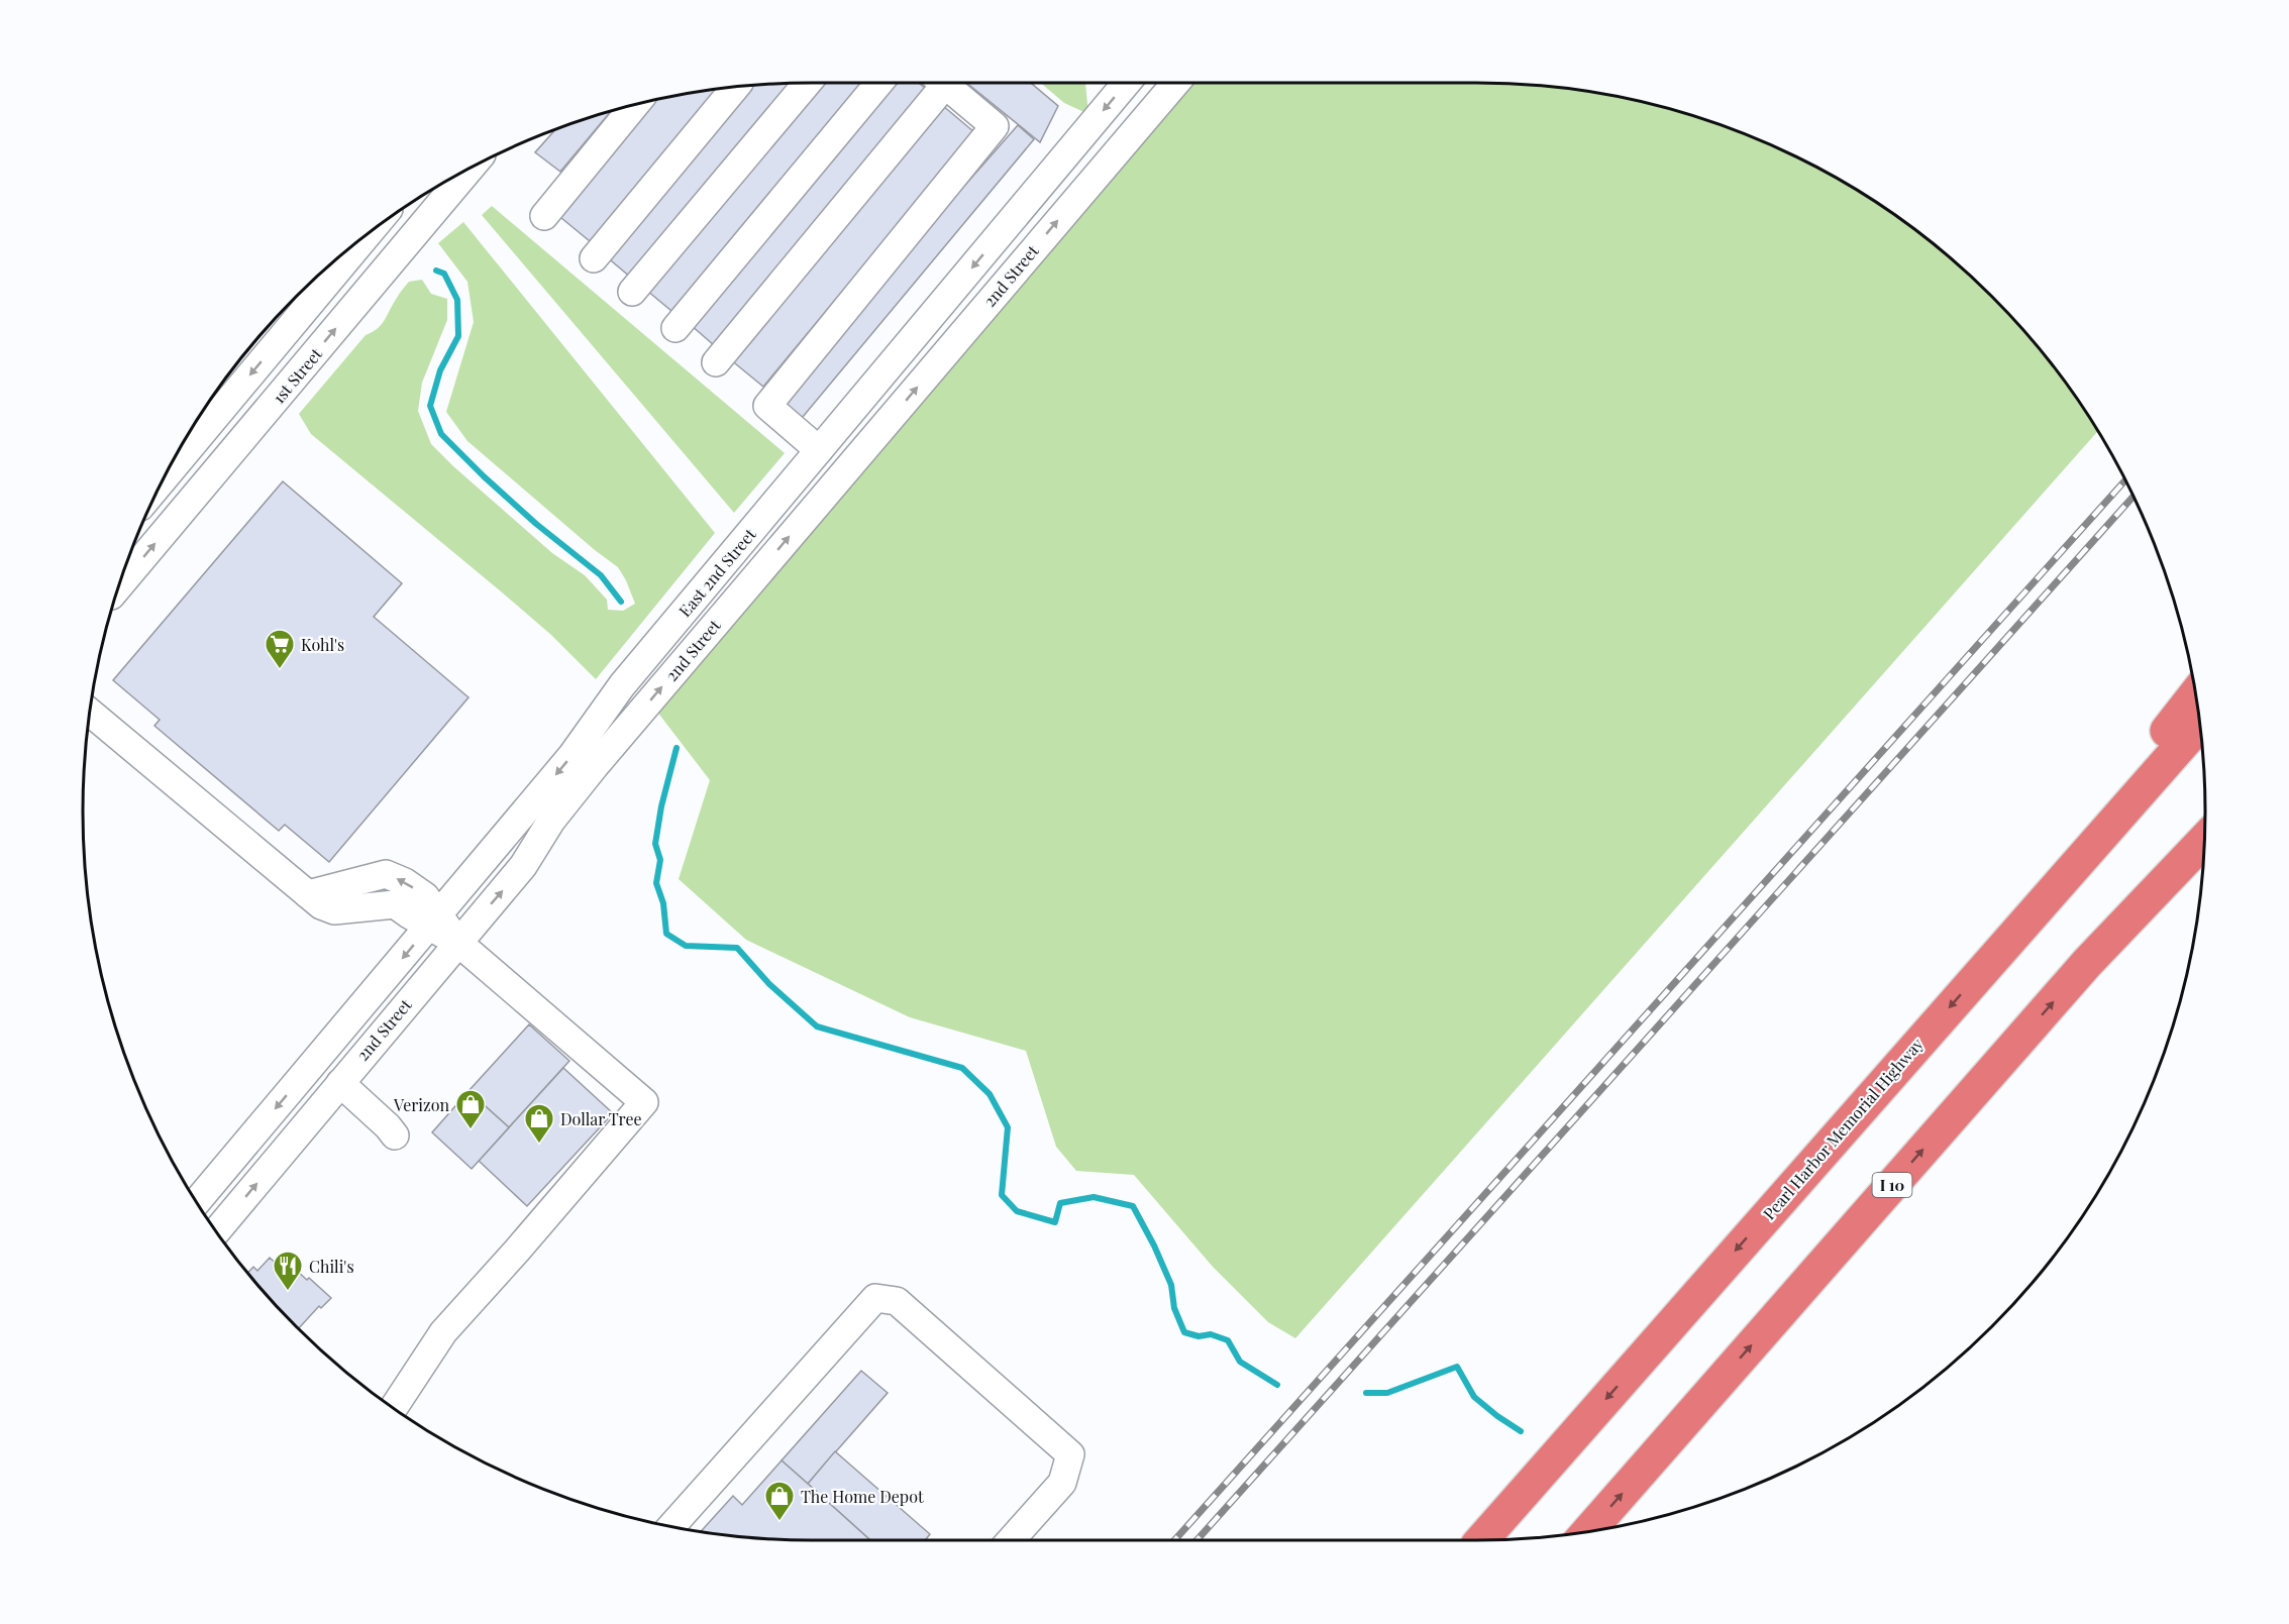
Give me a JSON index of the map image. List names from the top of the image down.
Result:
{
  "streets": {
    "highway": ["Pearl Harbor Memorial Highway", "I 10"],
    "street": ["2nd Street", "1st Street", "East 2nd Street"]
  },
  "crossings": [
    ["2nd Street", "East 2nd Street"]
  ],
  "places": {
    "supermarket": ["Kohl's"],
    "shop": ["Verizon", "Dollar Tree", "The Home Depot"],
    "restaurant": ["Chili's"]
  }
}
